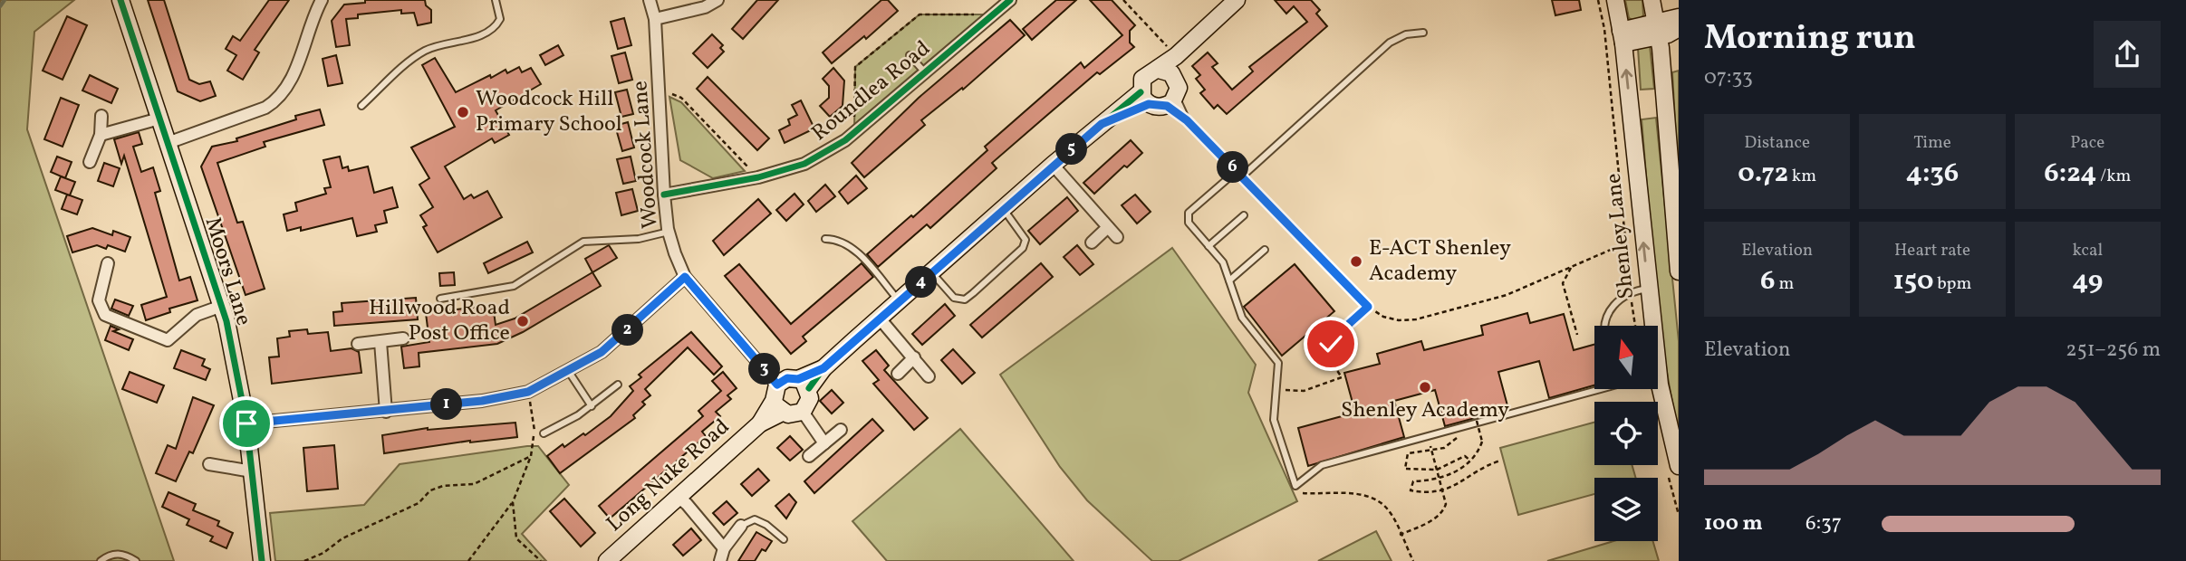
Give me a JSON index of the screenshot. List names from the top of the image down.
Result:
{
  "streets": {
    "street": [
      "Roundlea Road",
      "Woodcock Lane",
      "Shenley Lane",
      "Moors Lane",
      "Long Nuke Road"
    ]
  },
  "crossings": [
    ["Roundlea Road", "Woodcock Lane"],
    ["Woodcock Lane", "Long Nuke Road"]
  ],
  "places": [
    "Woodcock Hill Primary School",
    "E-ACT Shenley Academy",
    "Hillwood Road Post Office",
    "Shenley Academy"
  ],
  "north": "top",
  "page": {
    "heading": ["Morning run", "07:33"],
    "stats": [
      ["Distance", "0.72 km"],
      ["Time", "4:36"],
      ["Pace", "6:24 /km"],
      ["Elevation", "6 m"],
      ["Heart rate", "150 bpm"],
      ["kcal", "49"]
    ],
    "pins": [
      "5",
      "6",
      "4",
      "2",
      "3",
      "1"
    ],
    "chart": ["Elevation", "251–256 m"],
    "list": [
      {
        "name": "100 m",
        "note": "6:37"
      }
    ]
  }
}
